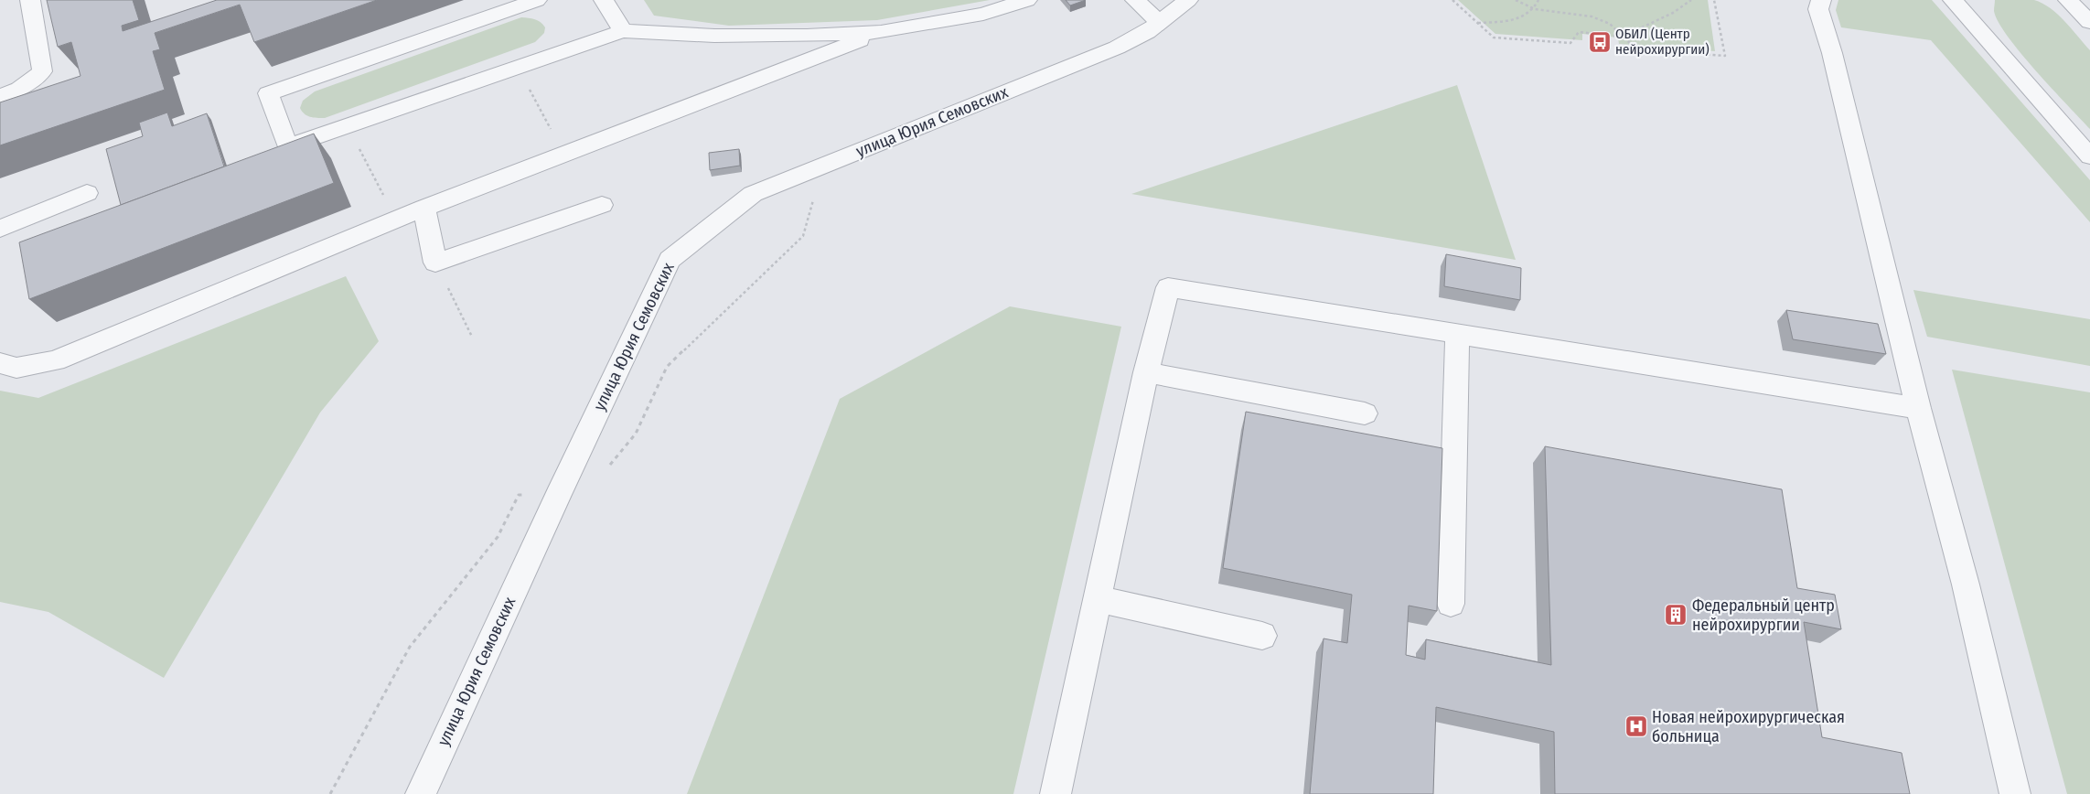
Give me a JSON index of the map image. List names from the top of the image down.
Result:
{
  "streets": {
    "street": ["улица Юрия Семовских"]
  },
  "places": {
    "bus stop": ["ОБИЛ (Центр нейрохирургии)"],
    "building": ["Федеральный центр нейрохирургии"],
    "hospital": ["Новая нейрохирургическая больница"]
  }
}
